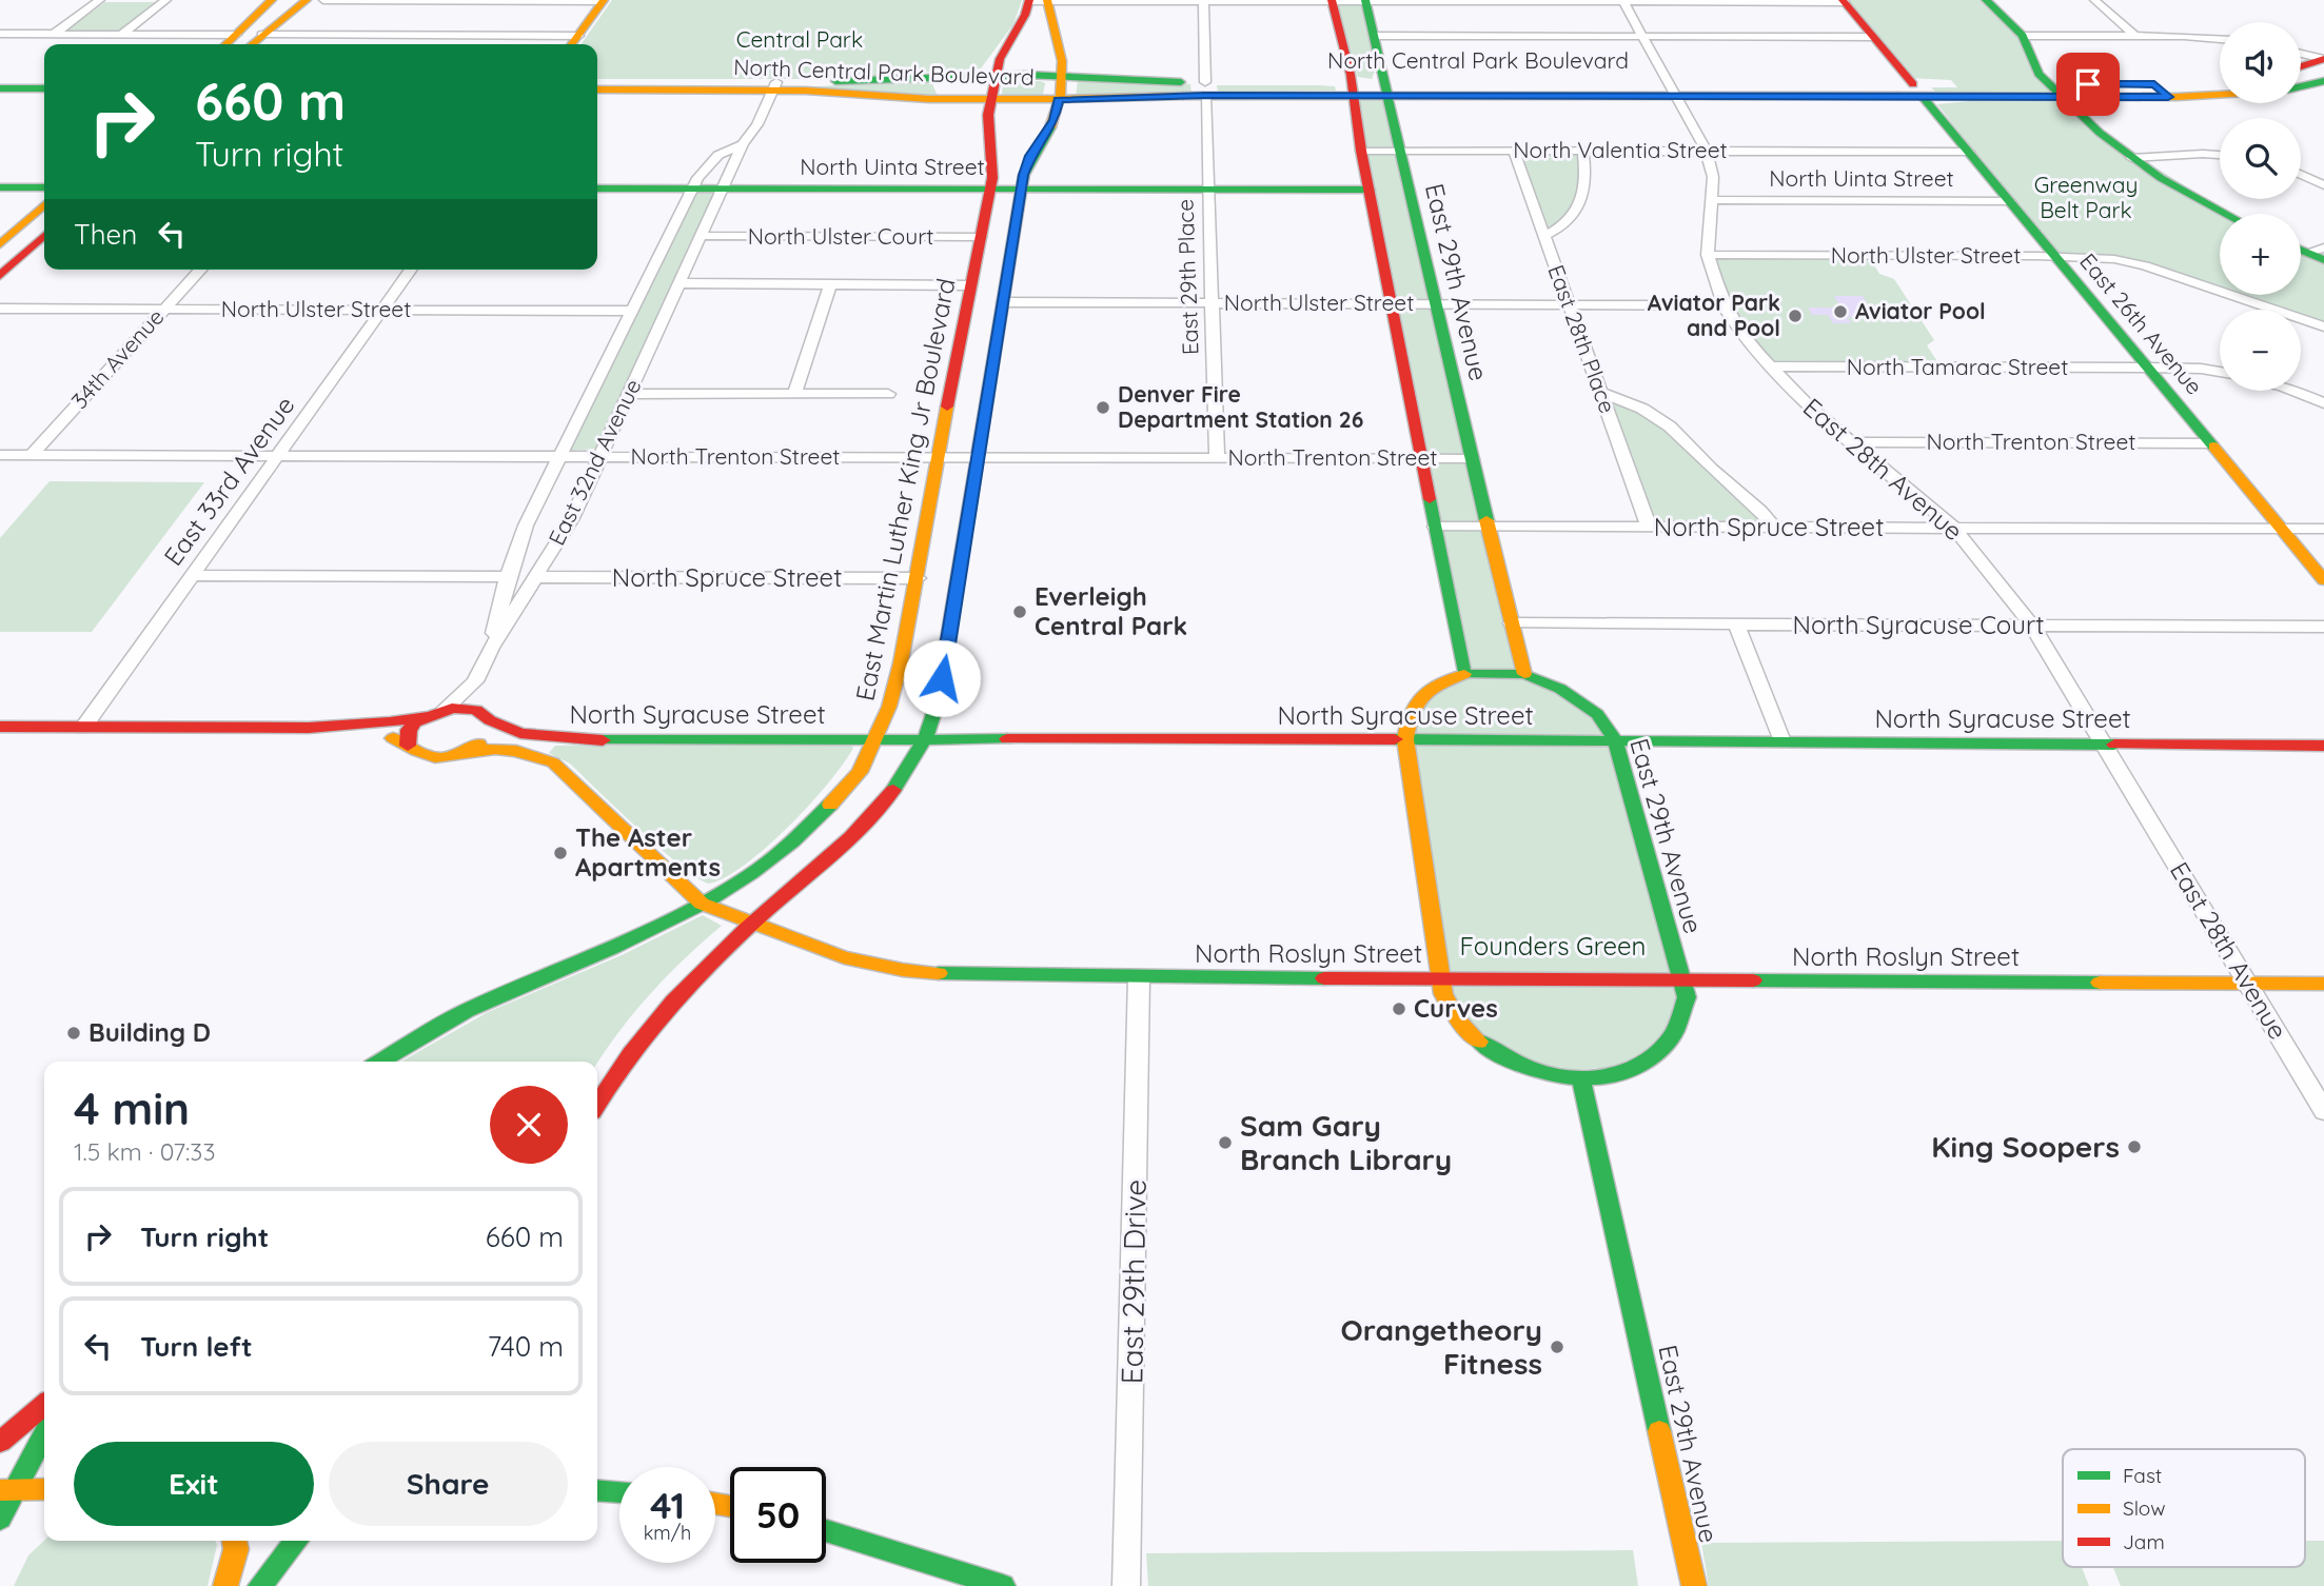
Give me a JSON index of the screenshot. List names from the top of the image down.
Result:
{
  "streets": {
    "street": [
      "North Central Park Boulevard",
      "North Valentia Street",
      "North Uinta Street",
      "North Ulster Court",
      "North Ulster Street",
      "East 29th Place",
      "East 29th Avenue",
      "East 26th Avenue",
      "East 28th Place",
      "34th Avenue",
      "North Tamarac Street",
      "North Trenton Street",
      "East 32nd Avenue",
      "East 28th Avenue",
      "East 33rd Avenue",
      "East Martin Luther King Jr Boulevard",
      "North Spruce Street",
      "North Syracuse Court",
      "North Syracuse Street",
      "North Roslyn Street",
      "East 29th Drive"
    ]
  },
  "crossings": [
    ["North Central Park Boulevard", "East 29th Place"],
    ["North Central Park Boulevard", "East 29th Avenue"],
    ["North Central Park Boulevard", "East 26th Avenue"],
    ["North Central Park Boulevard", "East 32nd Avenue"],
    ["North Central Park Boulevard", "East 28th Avenue"],
    ["North Central Park Boulevard", "East Martin Luther King Jr Boulevard"],
    ["North Valentia Street", "East 29th Avenue"],
    ["North Valentia Street", "East 26th Avenue"],
    ["North Valentia Street", "East 28th Place"],
    ["North Valentia Street", "East 28th Avenue"],
    ["North Uinta Street", "East 29th Place"],
    ["North Uinta Street", "East 26th Avenue"],
    ["North Uinta Street", "East 32nd Avenue"],
    ["North Uinta Street", "East 28th Avenue"],
    ["North Uinta Street", "East Martin Luther King Jr Boulevard"],
    ["North Ulster Court", "East 32nd Avenue"],
    ["North Ulster Court", "East Martin Luther King Jr Boulevard"],
    ["North Ulster Street", "East 29th Place"],
    ["North Ulster Street", "East 29th Avenue"],
    ["North Ulster Street", "East 26th Avenue"],
    ["North Ulster Street", "East 28th Place"],
    ["North Ulster Street", "34th Avenue"],
    ["North Ulster Street", "East 32nd Avenue"],
    ["North Ulster Street", "East 28th Avenue"],
    ["North Ulster Street", "East 33rd Avenue"],
    ["East 29th Place", "North Trenton Street"],
    ["East 29th Avenue", "North Trenton Street"],
    ["East 29th Avenue", "North Spruce Street"],
    ["East 29th Avenue", "North Syracuse Court"],
    ["East 29th Avenue", "North Syracuse Street"],
    ["East 29th Avenue", "North Roslyn Street"],
    ["East 26th Avenue", "North Tamarac Street"],
    ["East 26th Avenue", "North Trenton Street"],
    ["East 26th Avenue", "North Spruce Street"],
    ["East 28th Place", "North Spruce Street"],
    ["34th Avenue", "North Trenton Street"],
    ["North Tamarac Street", "East 28th Avenue"],
    ["North Trenton Street", "East 32nd Avenue"],
    ["North Trenton Street", "East 28th Avenue"],
    ["North Trenton Street", "East 33rd Avenue"],
    ["North Trenton Street", "East Martin Luther King Jr Boulevard"],
    ["East 32nd Avenue", "North Spruce Street"],
    ["East 32nd Avenue", "North Syracuse Street"],
    ["East 28th Avenue", "North Spruce Street"],
    ["East 28th Avenue", "North Syracuse Court"],
    ["East 28th Avenue", "North Syracuse Street"],
    ["East 28th Avenue", "North Roslyn Street"],
    ["East Martin Luther King Jr Boulevard", "North Spruce Street"],
    ["East Martin Luther King Jr Boulevard", "North Syracuse Street"],
    ["East Martin Luther King Jr Boulevard", "North Roslyn Street"],
    ["North Roslyn Street", "East 29th Drive"]
  ],
  "parks": ["Central Park", "Greenway Belt Park", "Founders Green"],
  "places": [
    "Aviator Pool",
    "Aviator Park and Pool",
    "Denver Fire Department Station 26",
    "Everleigh Central Park",
    "The Aster Apartments",
    "Curves",
    "Building D",
    "Sam Gary Branch Library",
    "King Soopers",
    "Orangetheory Fitness"
  ],
  "legend": ["Fast", "Slow", "Jam"],
  "page": {
    "map_buttons": ["+", "−"],
    "turn": ["660 m", "Turn right"],
    "then": "Then",
    "heading": ["4 min", "1.5 km · 07:33"],
    "list": [
      {
        "name": "Turn right",
        "value": "660 m"
      },
      {
        "name": "Turn left",
        "value": "740 m"
      }
    ],
    "buttons": ["Exit", "Share"],
    "speed": "41 km/h",
    "limit": "50"
  }
}
